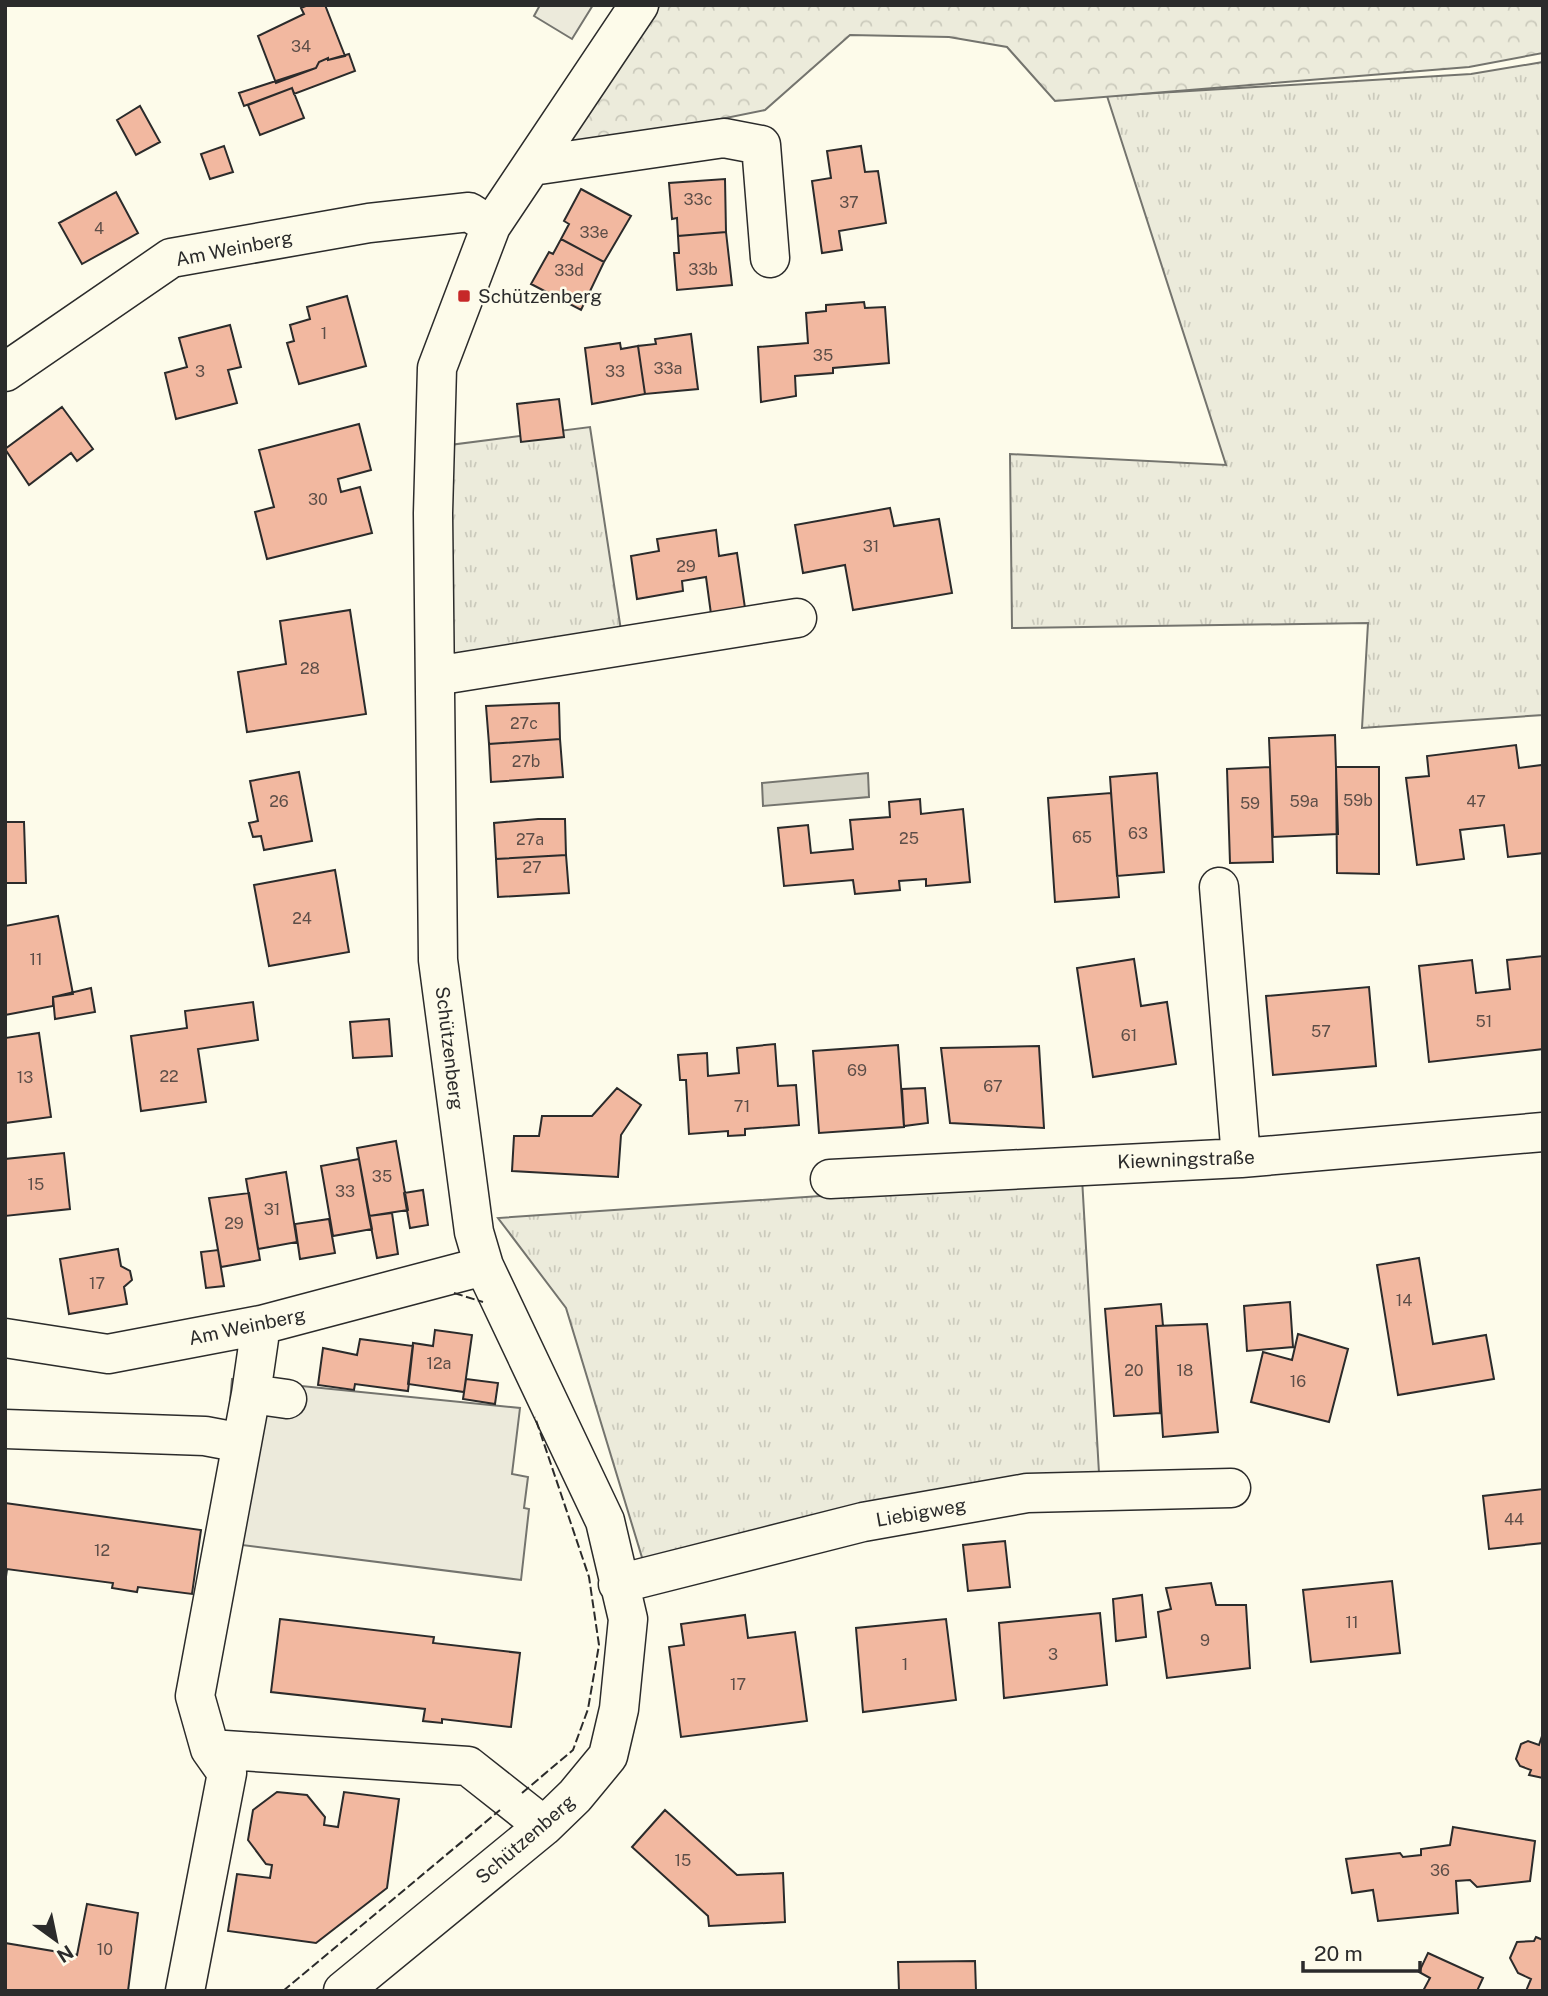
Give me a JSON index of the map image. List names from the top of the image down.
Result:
{
  "streets": {
    "street": [
      "Am Weinberg",
      "Schützenberg",
      "Kiewningstraße",
      "Liebigweg"
    ]
  },
  "crossings": [
    ["Am Weinberg", "Schützenberg"],
    ["Schützenberg", "Liebigweg"]
  ],
  "places": {
    "transit": ["Schützenberg"]
  },
  "house_numbers": [
    "34",
    "33c",
    "37",
    "4",
    "33e",
    "33b",
    "33d",
    "1",
    "35",
    "33a",
    "3",
    "33",
    "30",
    "31",
    "29",
    "28",
    "27c",
    "27b",
    "59b",
    "26",
    "59a",
    "47",
    "59",
    "63",
    "65",
    "25",
    "27a",
    "27",
    "24",
    "11",
    "51",
    "57",
    "61",
    "69",
    "22",
    "13",
    "67",
    "71",
    "35",
    "15",
    "33",
    "31",
    "29",
    "17",
    "14",
    "12a",
    "20",
    "18",
    "16",
    "44",
    "12",
    "11",
    "9",
    "3",
    "1",
    "17",
    "15",
    "36",
    "10"
  ],
  "scale_bar": "20 m",
  "north": "bottom right"
}
